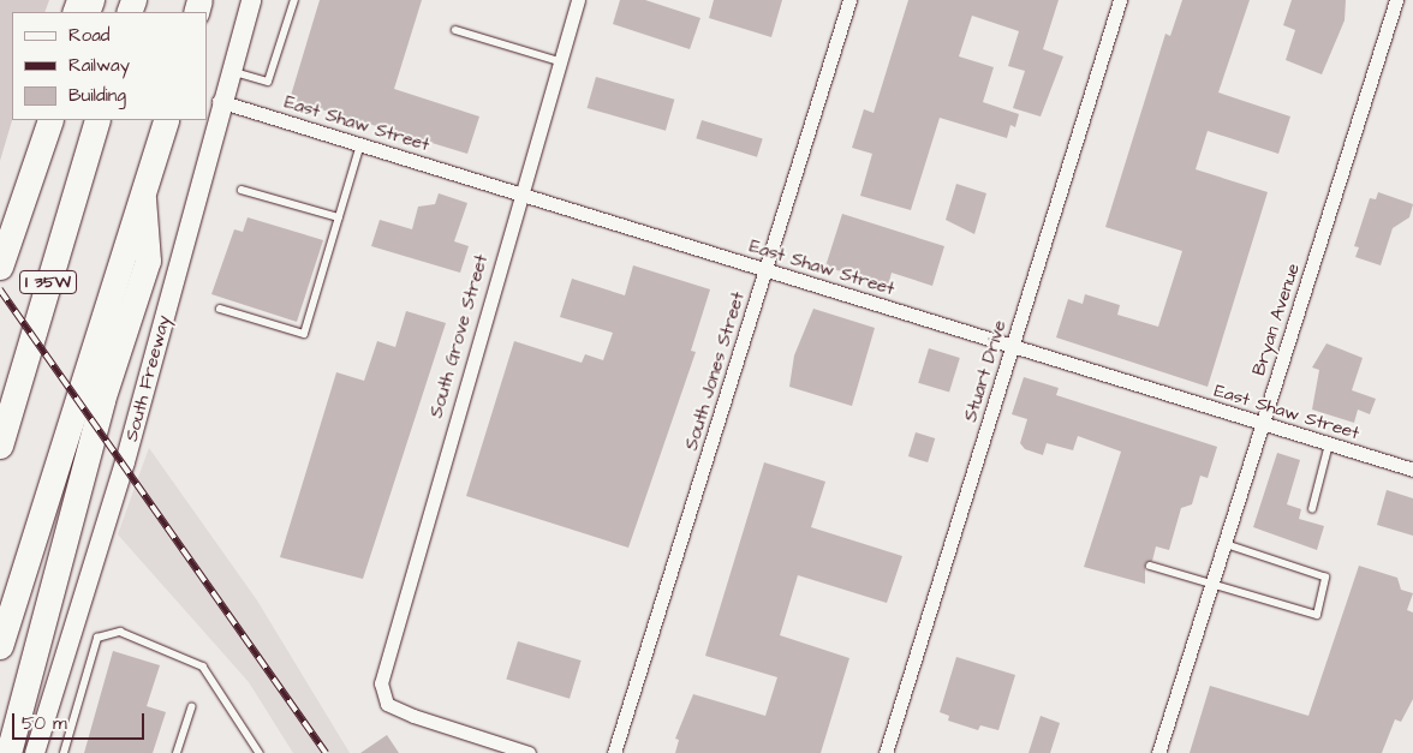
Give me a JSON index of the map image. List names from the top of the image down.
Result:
{
  "streets": {
    "highway": ["I 35W"],
    "main road": ["South Freeway"],
    "street": [
      "East Shaw Street",
      "Bryan Avenue",
      "South Grove Street",
      "South Jones Street",
      "Stuart Drive"
    ]
  },
  "crossings": [
    ["East Shaw Street", "Bryan Avenue"],
    ["East Shaw Street", "South Grove Street"],
    ["East Shaw Street", "South Jones Street"],
    ["East Shaw Street", "Stuart Drive"],
    ["East Shaw Street", "South Freeway"]
  ],
  "legend": ["Road", "Railway", "Building"],
  "scale_bar": "50 m"
}
